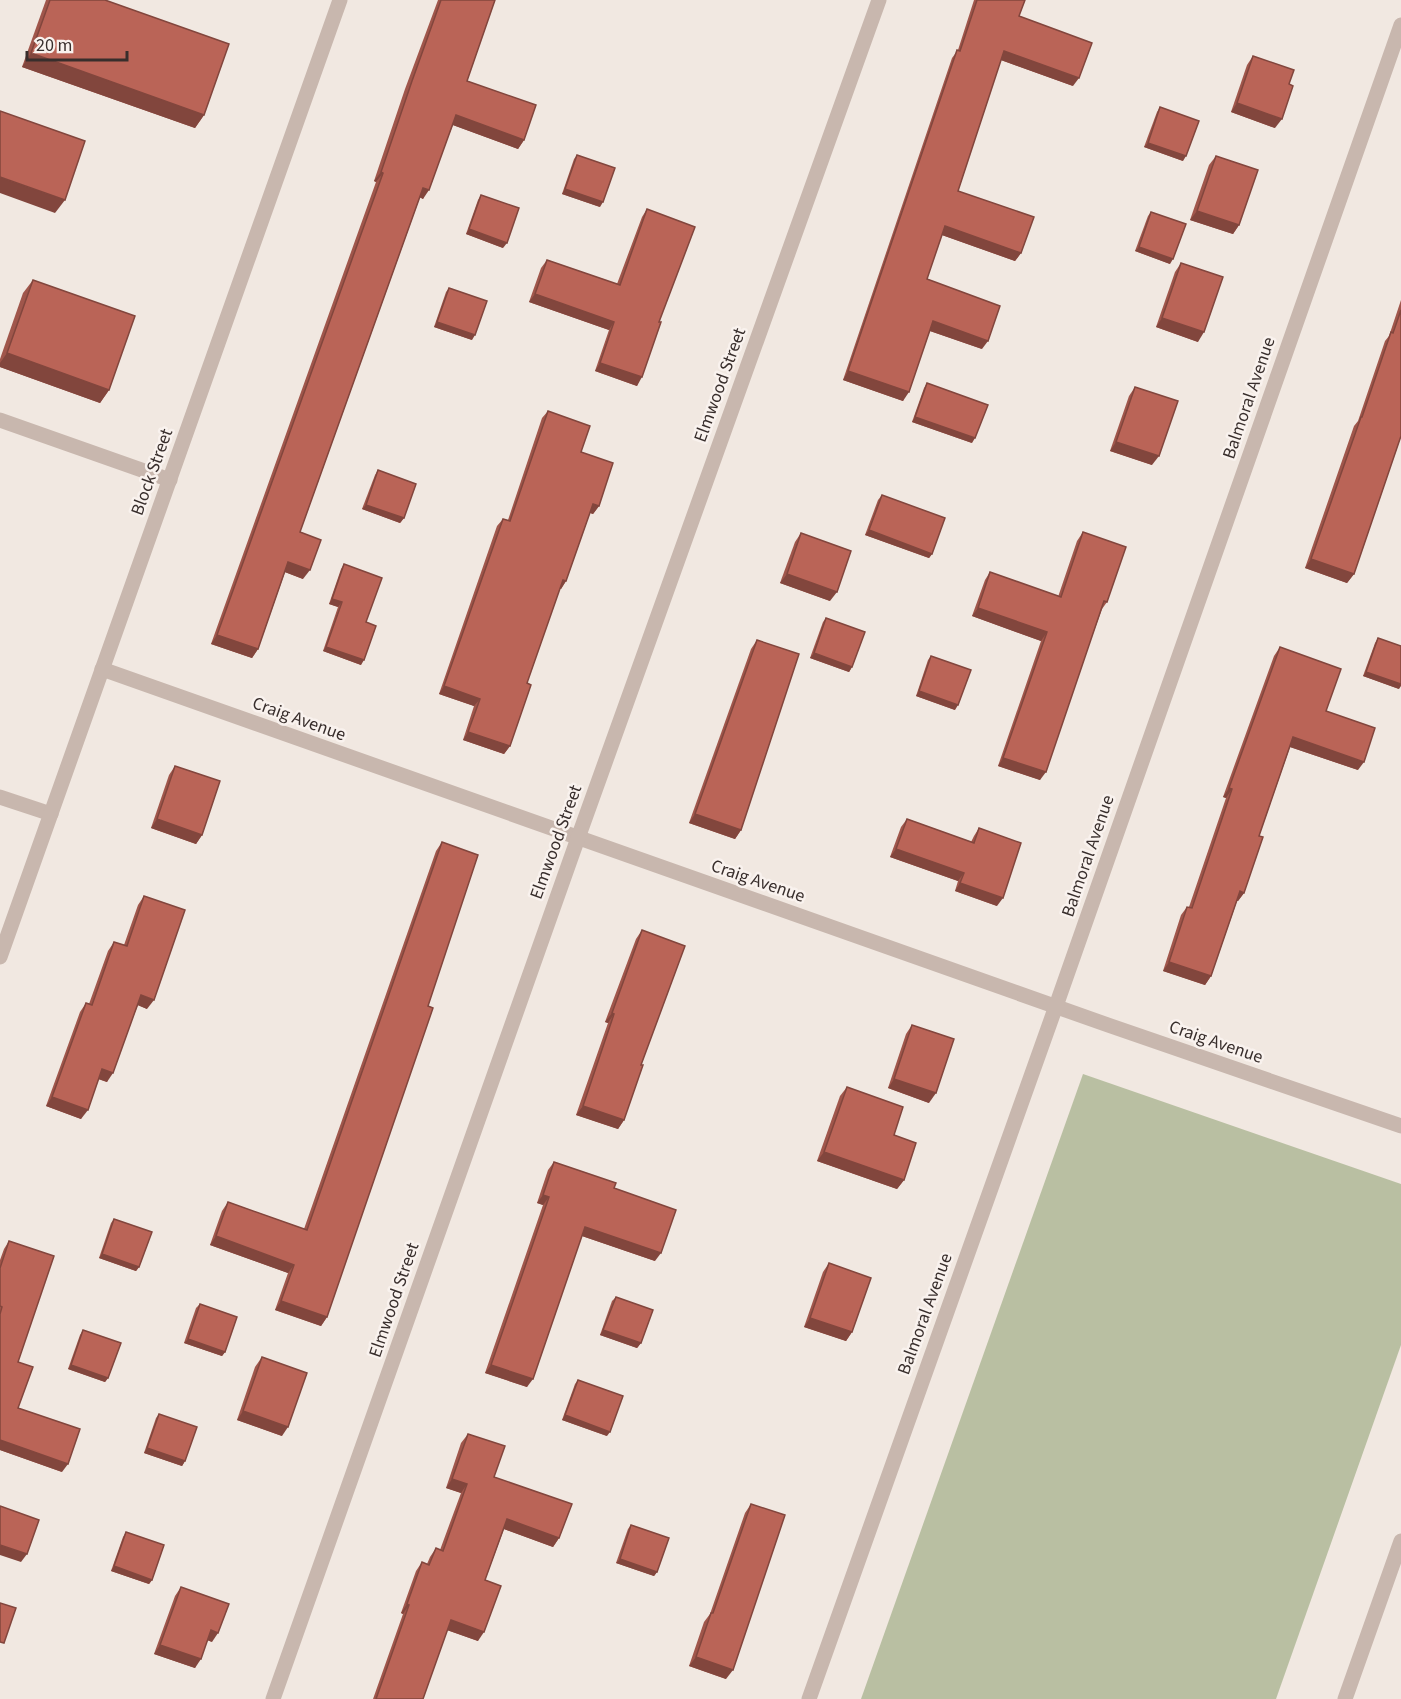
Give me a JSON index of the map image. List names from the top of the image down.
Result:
{
  "streets": {
    "street": [
      "Elmwood Street",
      "Balmoral Avenue",
      "Block Street",
      "Craig Avenue"
    ]
  },
  "crossings": [
    ["Elmwood Street", "Craig Avenue"],
    ["Balmoral Avenue", "Craig Avenue"],
    ["Block Street", "Craig Avenue"]
  ],
  "scale_bar": "20 m"
}
